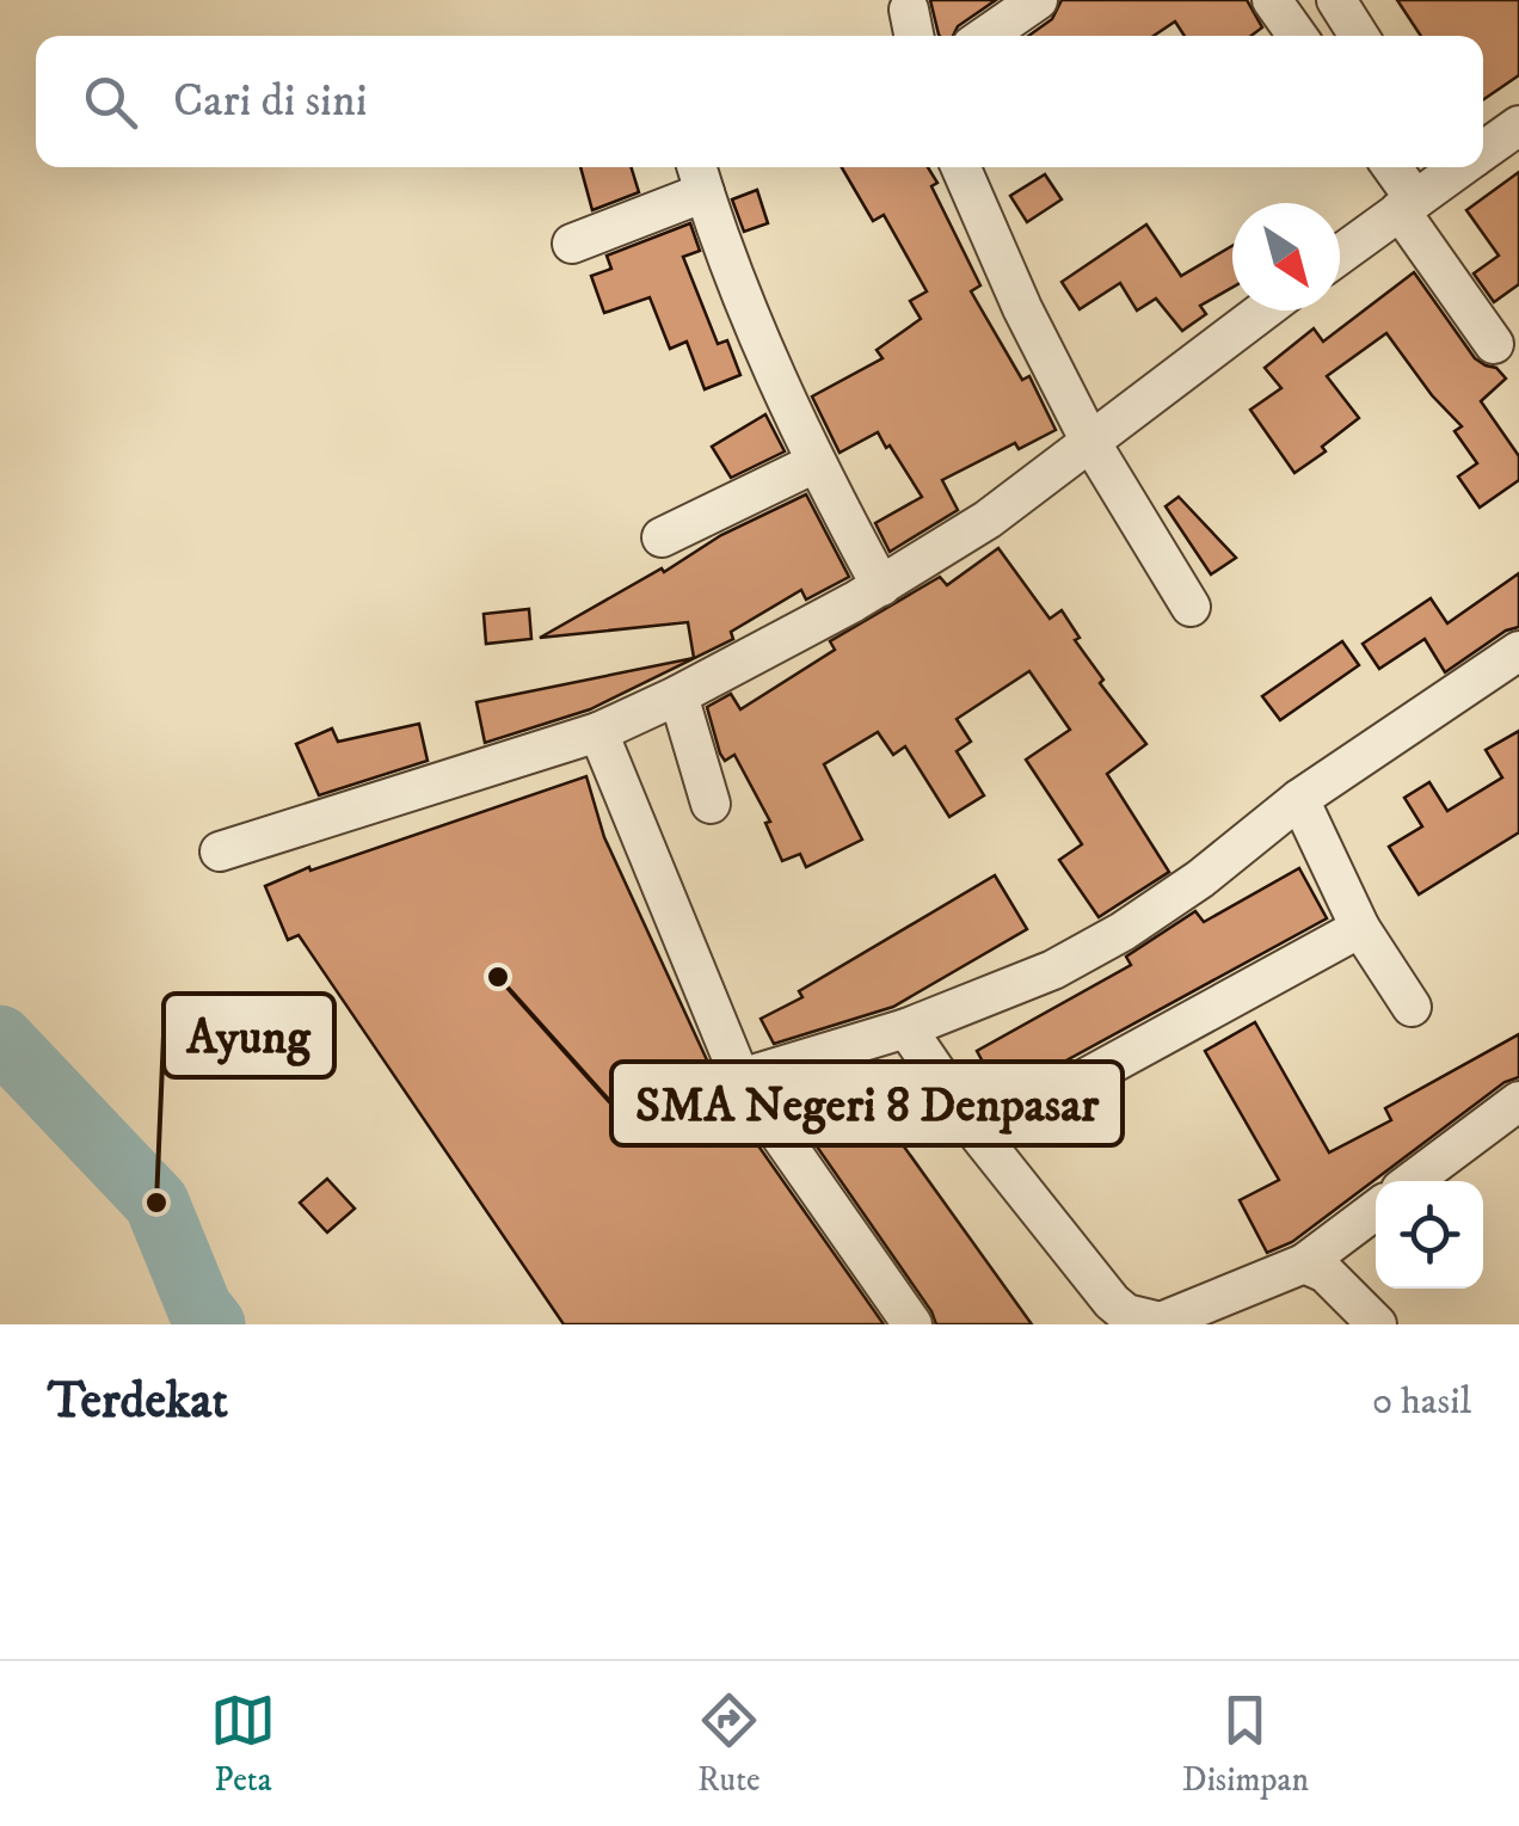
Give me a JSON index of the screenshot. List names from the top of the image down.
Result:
{
  "places": ["SMA Negeri 8 Denpasar", "Ayung"],
  "north": "bottom right",
  "page": {
    "search": "Cari di sini",
    "heading": ["Terdekat", "0 hasil"],
    "nav": ["Peta", "Rute", "Disimpan"]
  }
}
